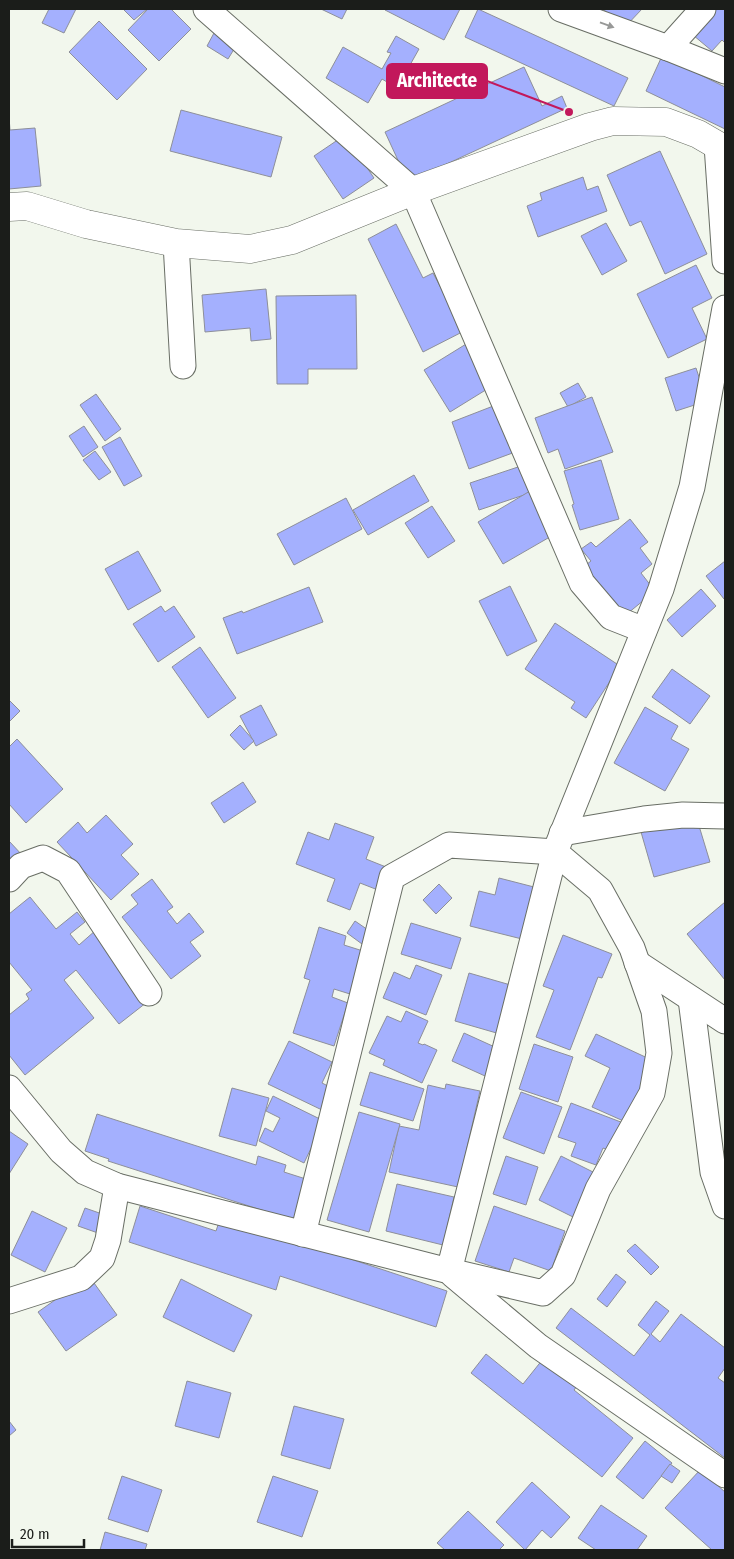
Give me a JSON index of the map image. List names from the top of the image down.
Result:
{
  "places": ["Architecte"],
  "scale_bar": "20 m"
}
